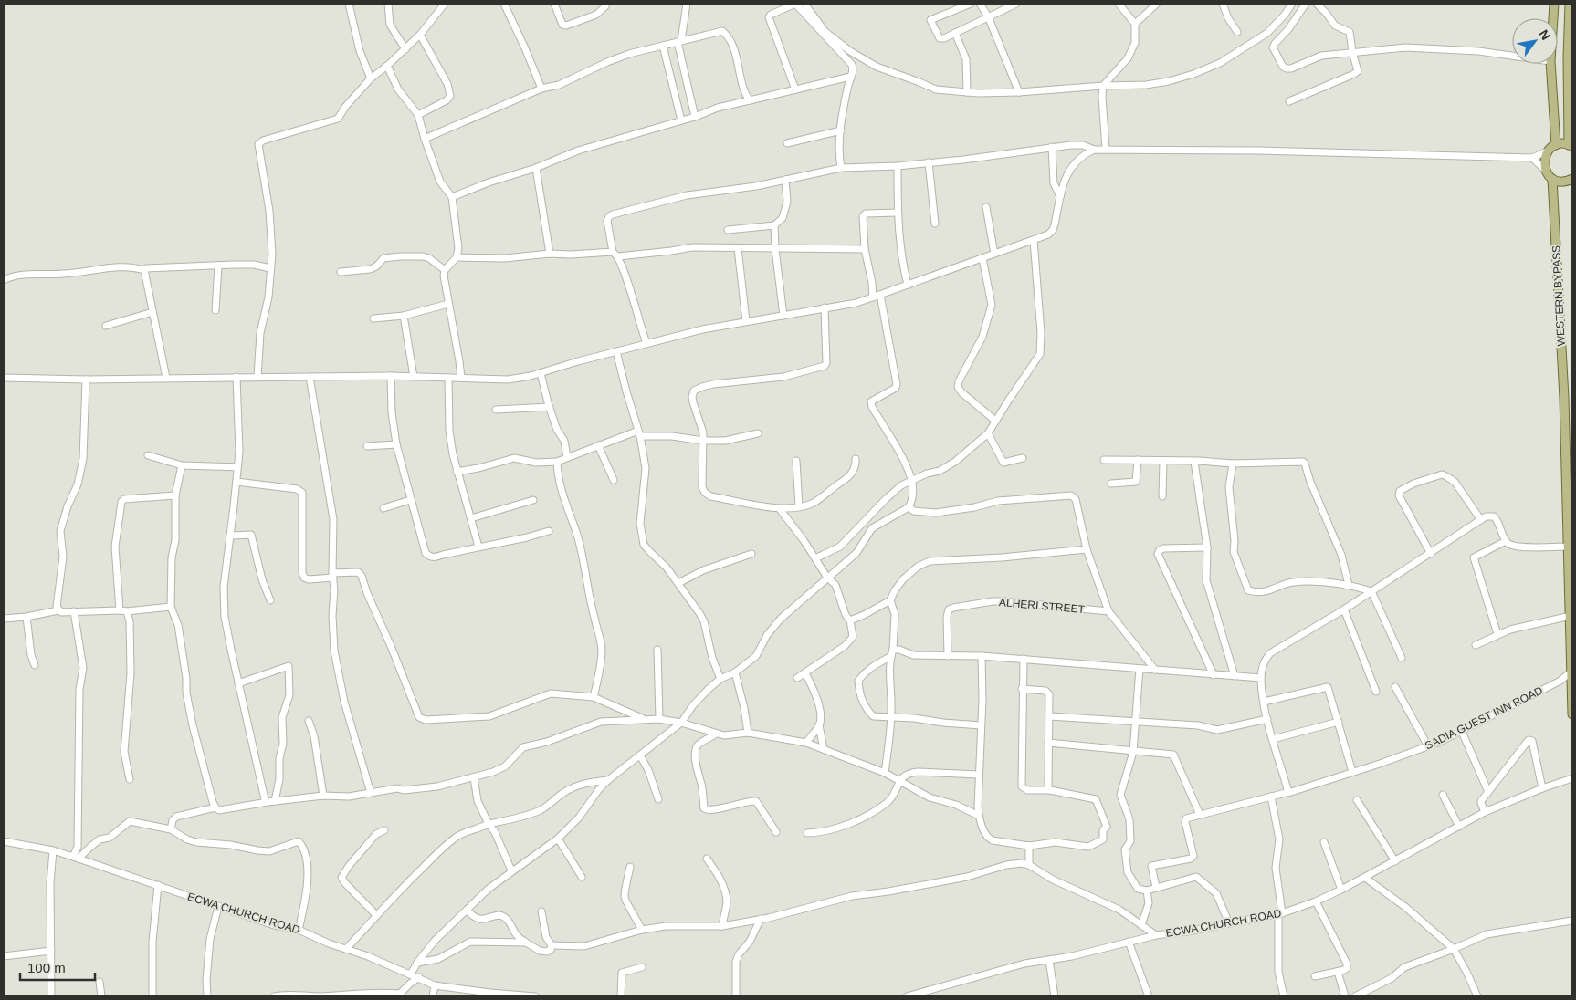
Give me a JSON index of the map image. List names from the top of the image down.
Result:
{
  "streets": {
    "main road": ["WESTERN BYPASS"],
    "street": ["ALHERI STREET", "SADIA GUEST INN ROAD", "ECWA CHURCH ROAD"]
  },
  "crossings": [
    ["WESTERN BYPASS", "SADIA GUEST INN ROAD"]
  ],
  "scale_bar": "100 m",
  "north": "top right"
}
